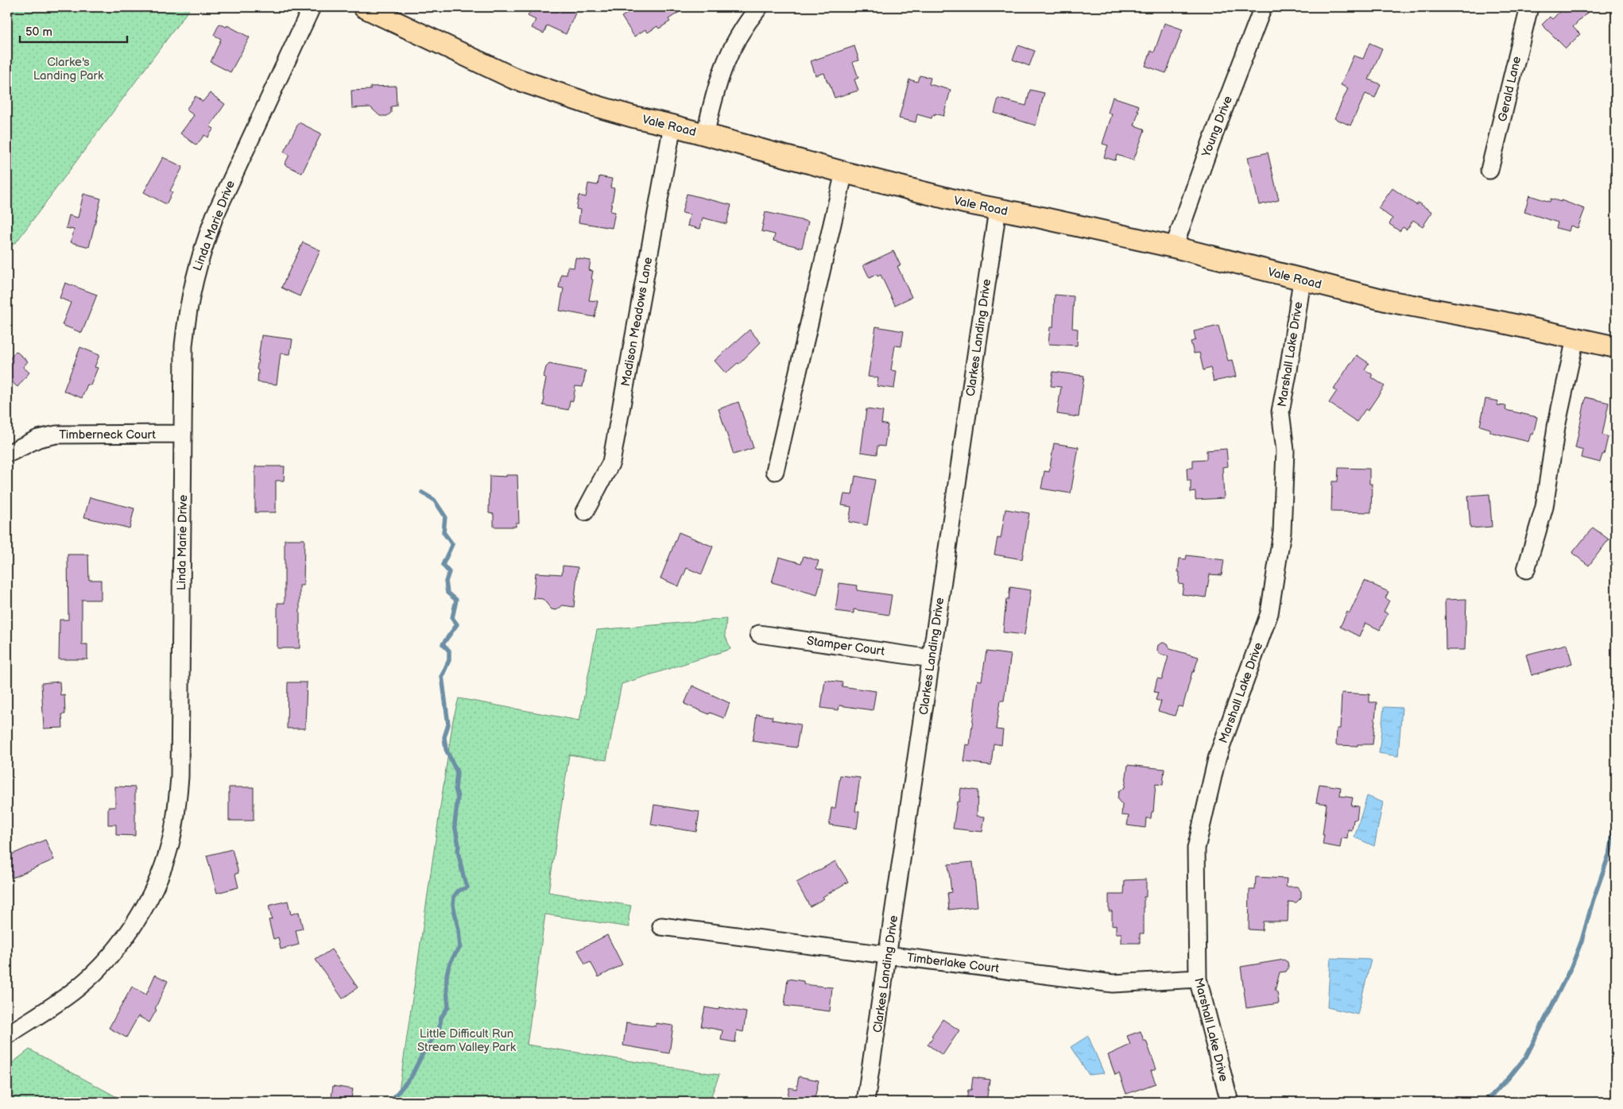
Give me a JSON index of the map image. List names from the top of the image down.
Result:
{
  "streets": {
    "main road": ["Vale Road"],
    "street": [
      "Gerald Lane",
      "Young Drive",
      "Linda Marie Drive",
      "Madison Meadows Lane",
      "Clarkes Landing Drive",
      "Marshall Lake Drive",
      "Timberneck Court",
      "Stamper Court",
      "Timberlake Court"
    ]
  },
  "crossings": [
    ["Vale Road", "Young Drive"],
    ["Vale Road", "Madison Meadows Lane"],
    ["Vale Road", "Clarkes Landing Drive"],
    ["Vale Road", "Marshall Lake Drive"],
    ["Linda Marie Drive", "Timberneck Court"],
    ["Clarkes Landing Drive", "Stamper Court"],
    ["Clarkes Landing Drive", "Timberlake Court"],
    ["Marshall Lake Drive", "Timberlake Court"]
  ],
  "parks": ["Clarke's Landing Park", "Little Difficult Run Stream Valley Park"],
  "scale_bar": "50 m"
}
